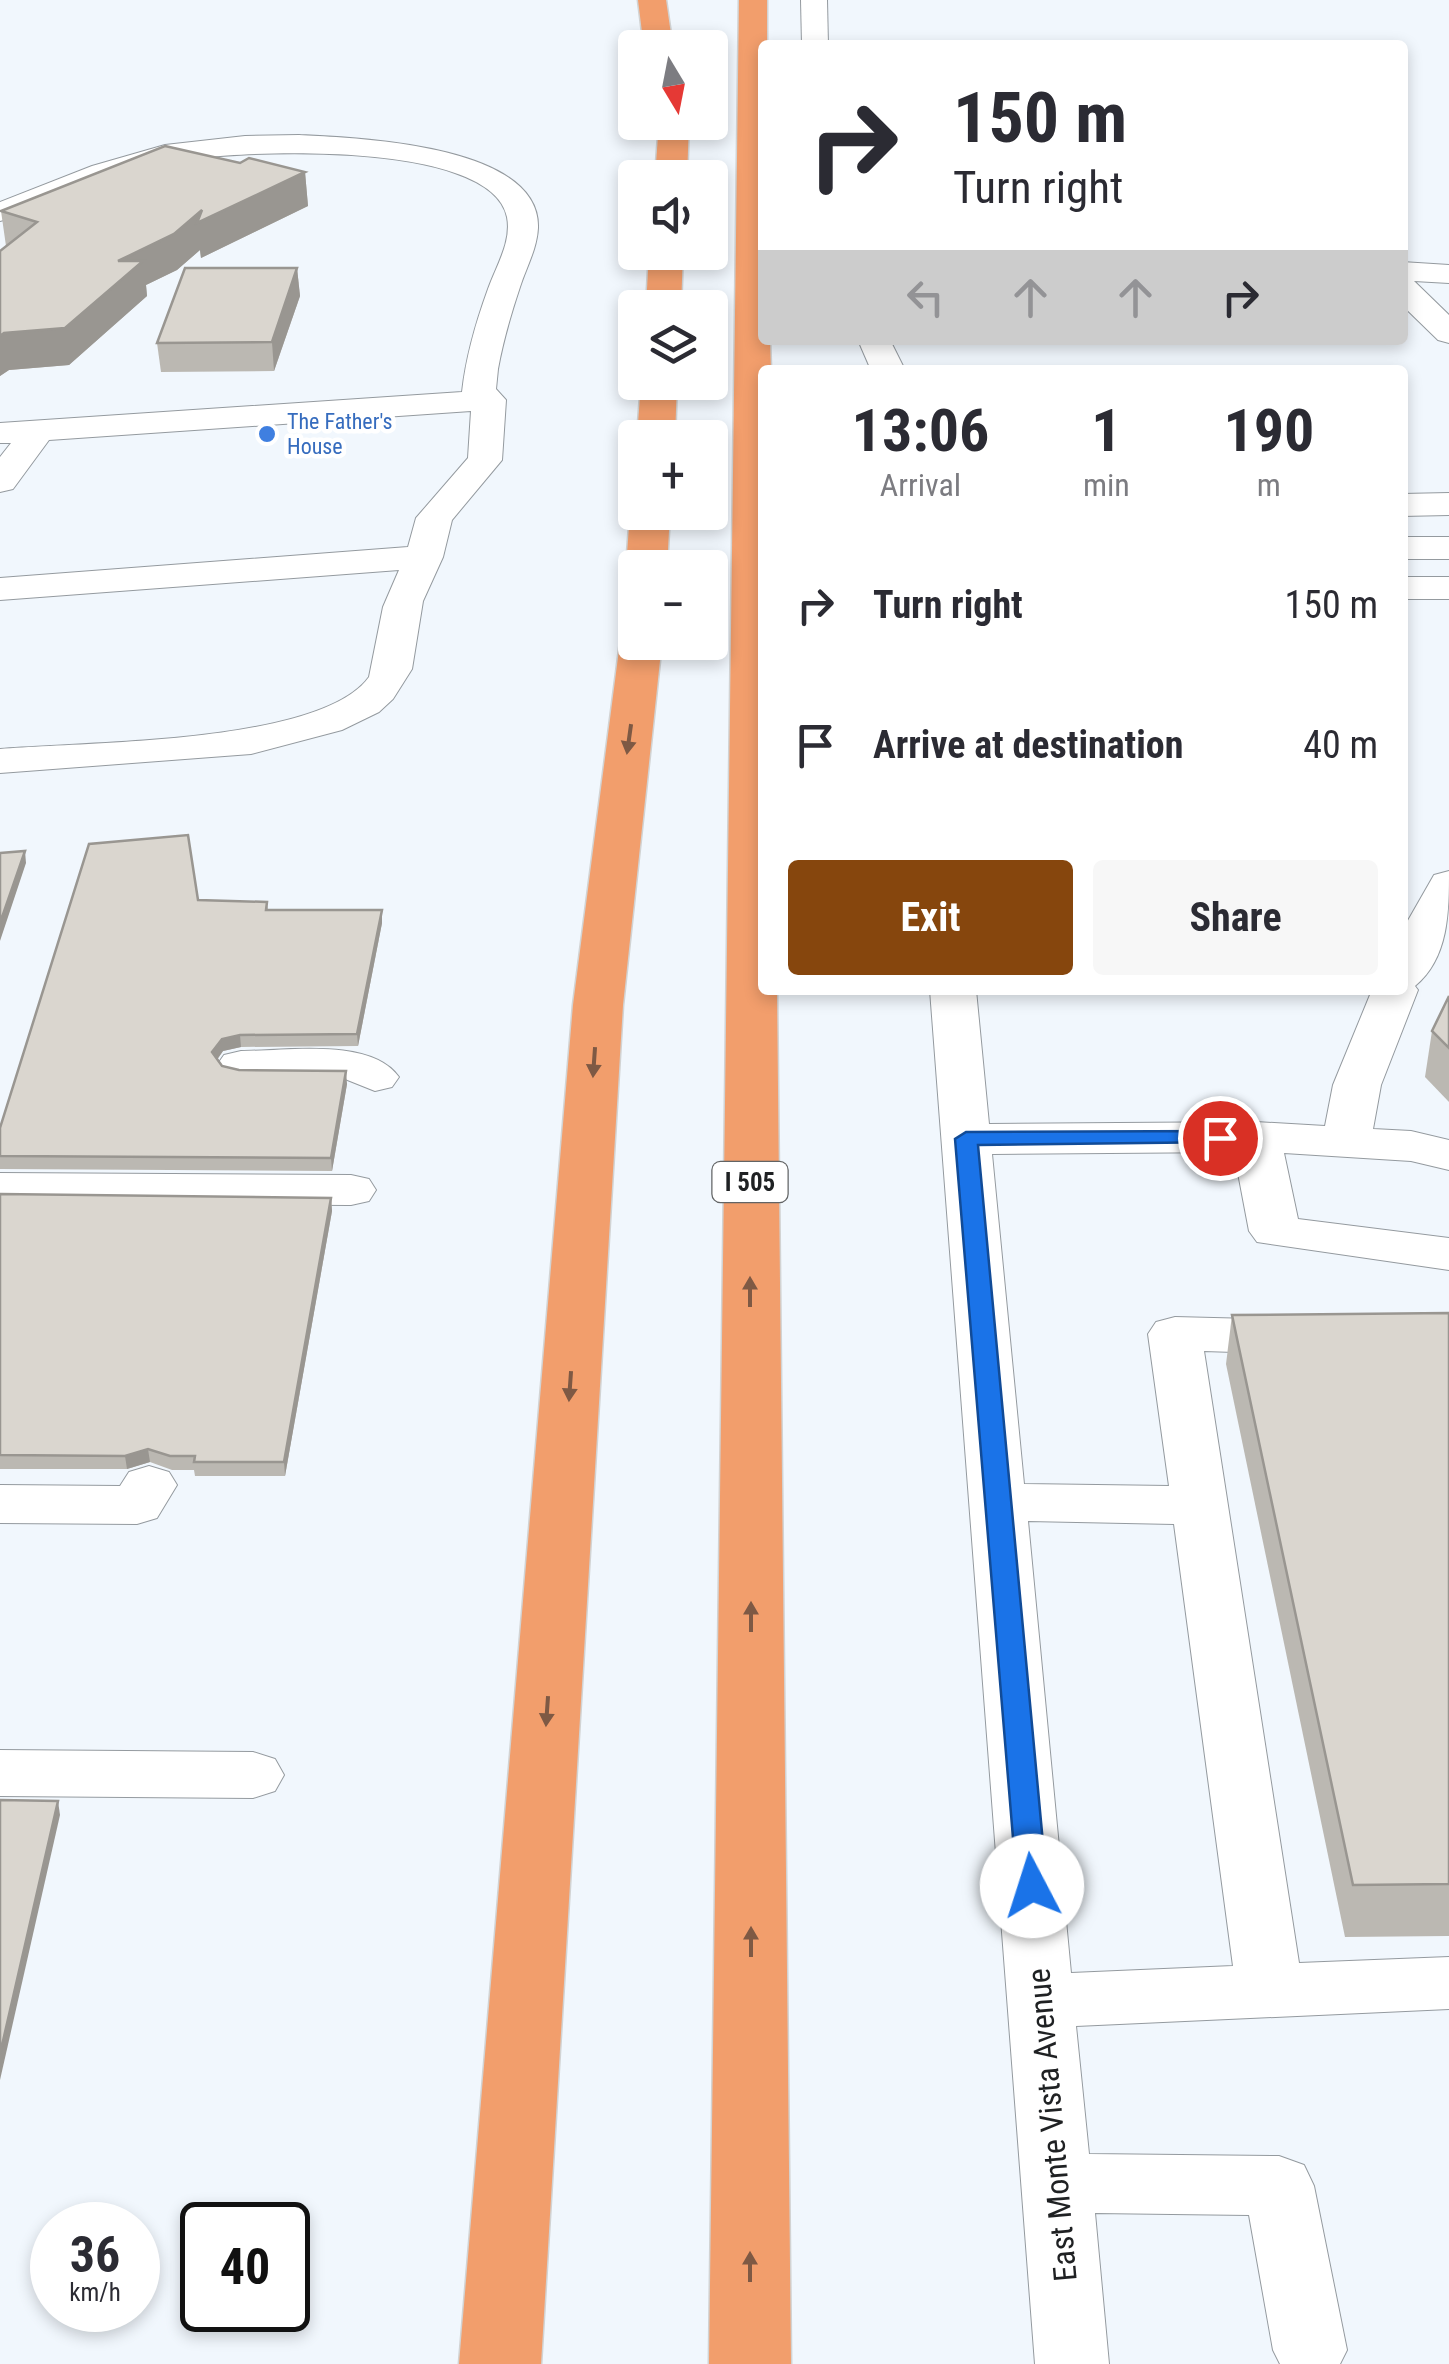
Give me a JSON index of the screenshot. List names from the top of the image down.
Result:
{
  "streets": {
    "highway": ["I 505"],
    "street": ["East Monte Vista Avenue"]
  },
  "places": ["The Father's House"],
  "north": "bottom",
  "page": {
    "map_buttons": ["+", "−"],
    "turn": ["150 m", "Turn right"],
    "eta": [
      "13:06",
      "Arrival",
      "1",
      "min",
      "190",
      "m"
    ],
    "list": [
      {
        "name": "Turn right",
        "value": "150 m"
      },
      {
        "name": "Arrive at destination",
        "value": "40 m"
      }
    ],
    "buttons": ["Exit", "Share"],
    "speed": "36 km/h",
    "limit": "40"
  }
}
